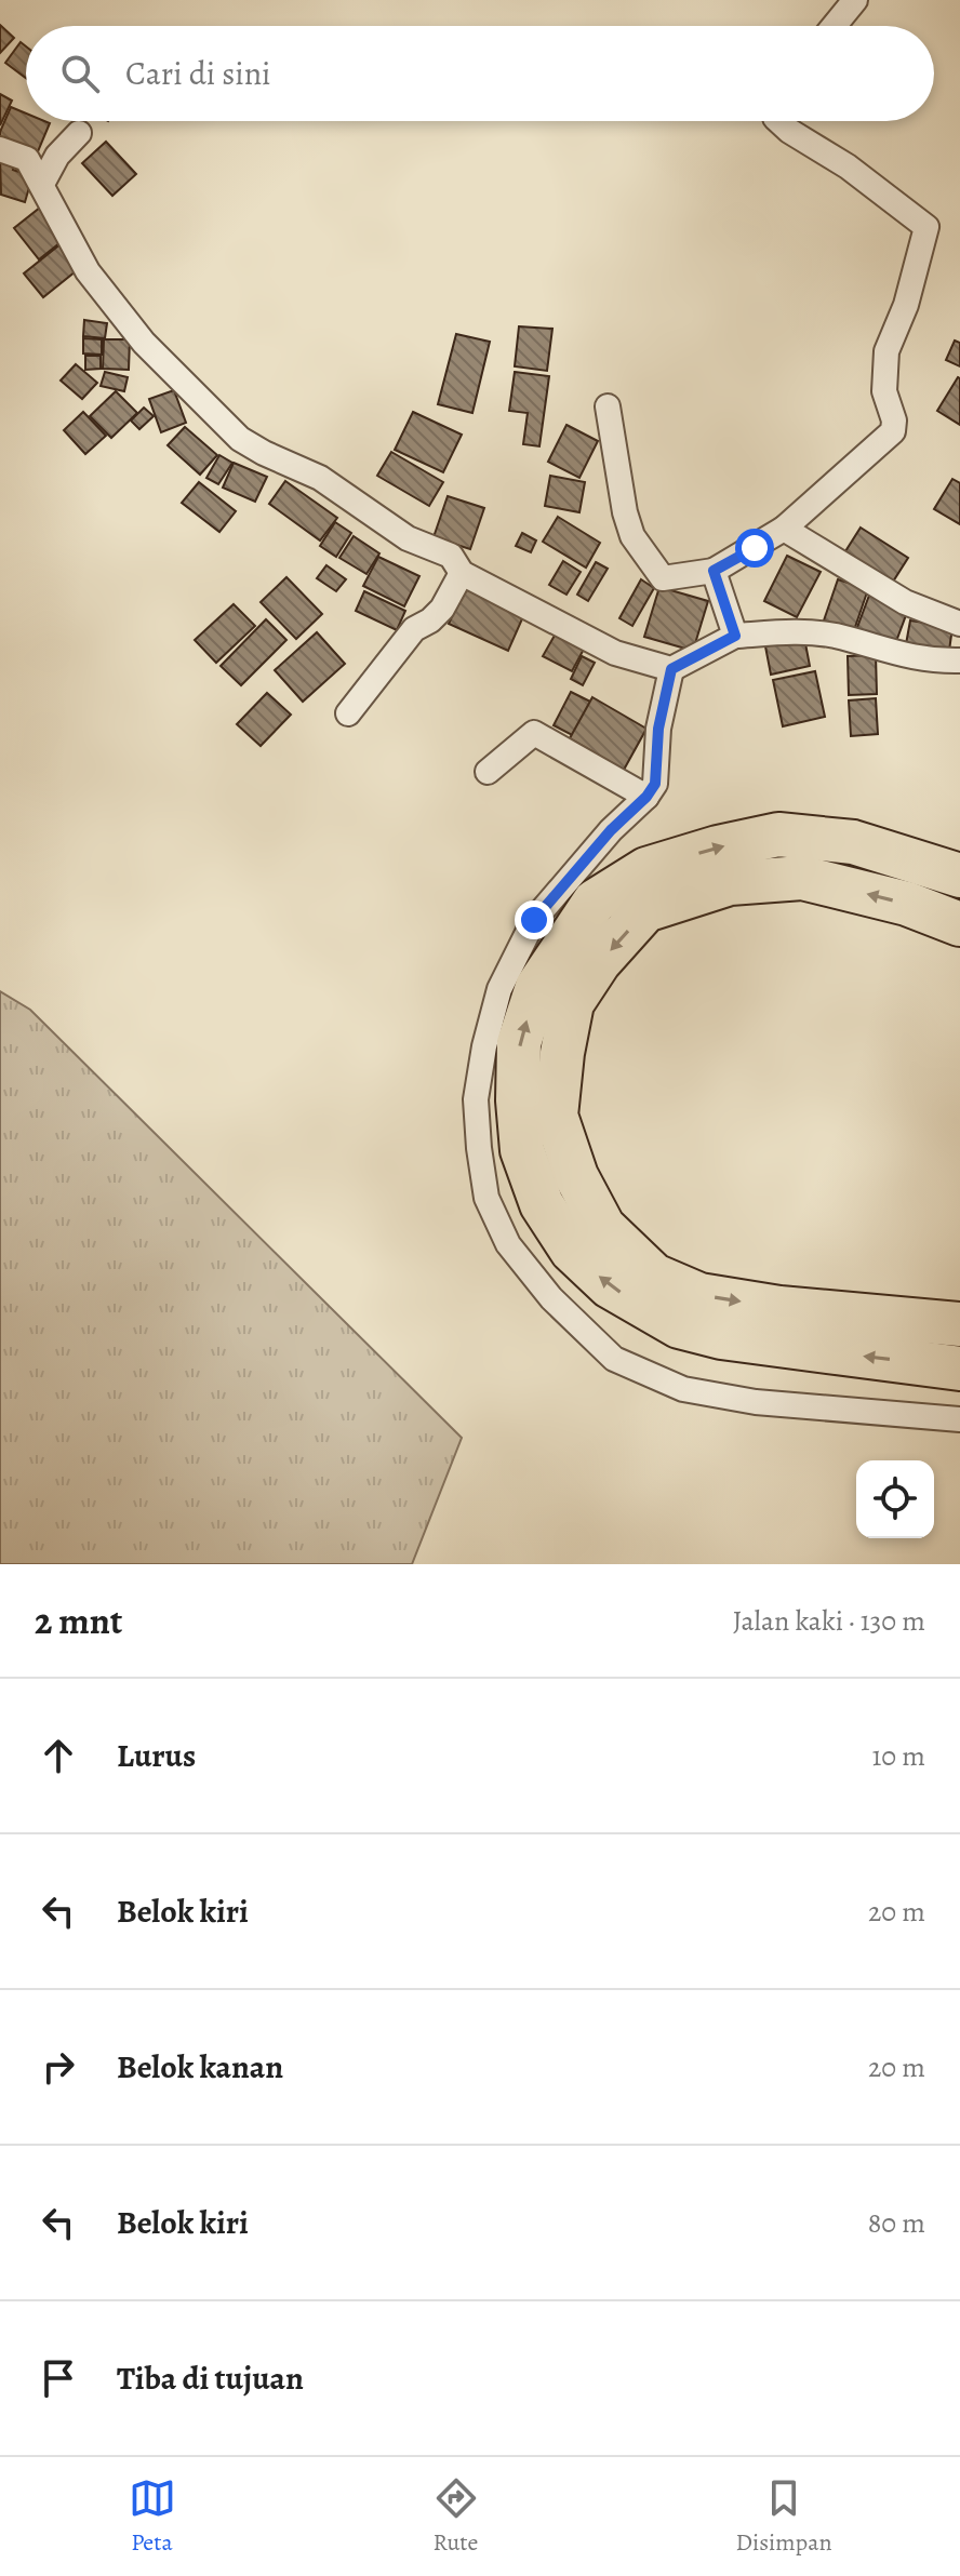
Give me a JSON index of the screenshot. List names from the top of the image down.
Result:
{
  "page": {
    "search": "Cari di sini",
    "heading": ["2 mnt", "Jalan kaki · 130 m"],
    "list": [
      ["Lurus", "10 m"],
      ["Belok kiri", "20 m"],
      ["Belok kanan", "20 m"],
      ["Belok kiri", "80 m"],
      "Tiba di tujuan"
    ],
    "nav": ["Peta", "Rute", "Disimpan"]
  }
}
